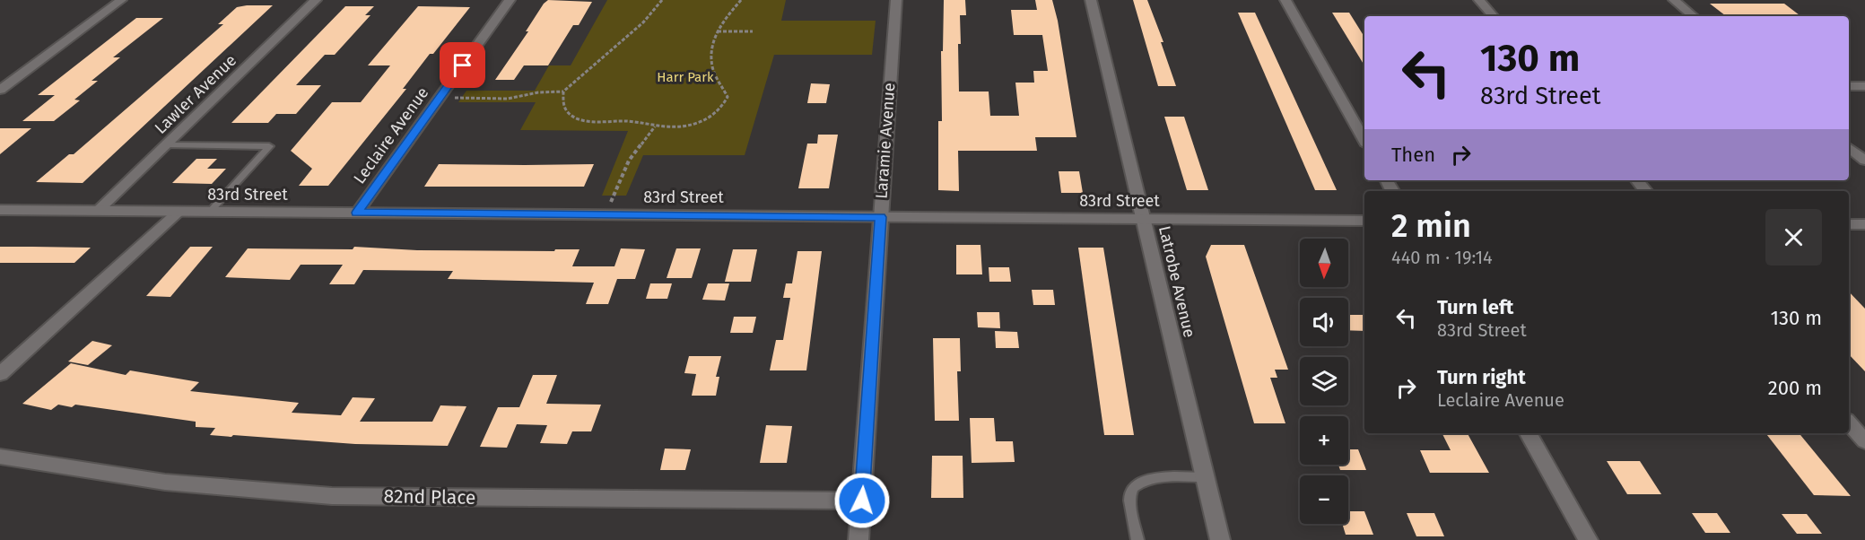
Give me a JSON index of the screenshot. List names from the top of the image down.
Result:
{
  "streets": {
    "street": [
      "Lawler Avenue",
      "Leclaire Avenue",
      "Laramie Avenue",
      "83rd Street",
      "Latrobe Avenue",
      "82nd Place"
    ]
  },
  "crossings": [
    ["Lawler Avenue", "83rd Street"],
    ["Leclaire Avenue", "83rd Street"],
    ["Laramie Avenue", "83rd Street"],
    ["Laramie Avenue", "82nd Place"],
    ["83rd Street", "Latrobe Avenue"]
  ],
  "parks": ["Harr Park"],
  "north": "bottom",
  "page": {
    "turn": ["130 m", "83rd Street"],
    "then": "Then",
    "heading": ["2 min", "440 m · 19:14"],
    "map_buttons": ["+", "−"],
    "list": [
      {
        "name": "Turn left",
        "note": "83rd Street",
        "value": "130 m"
      },
      {
        "name": "Turn right",
        "note": "Leclaire Avenue",
        "value": "200 m"
      }
    ]
  }
}
